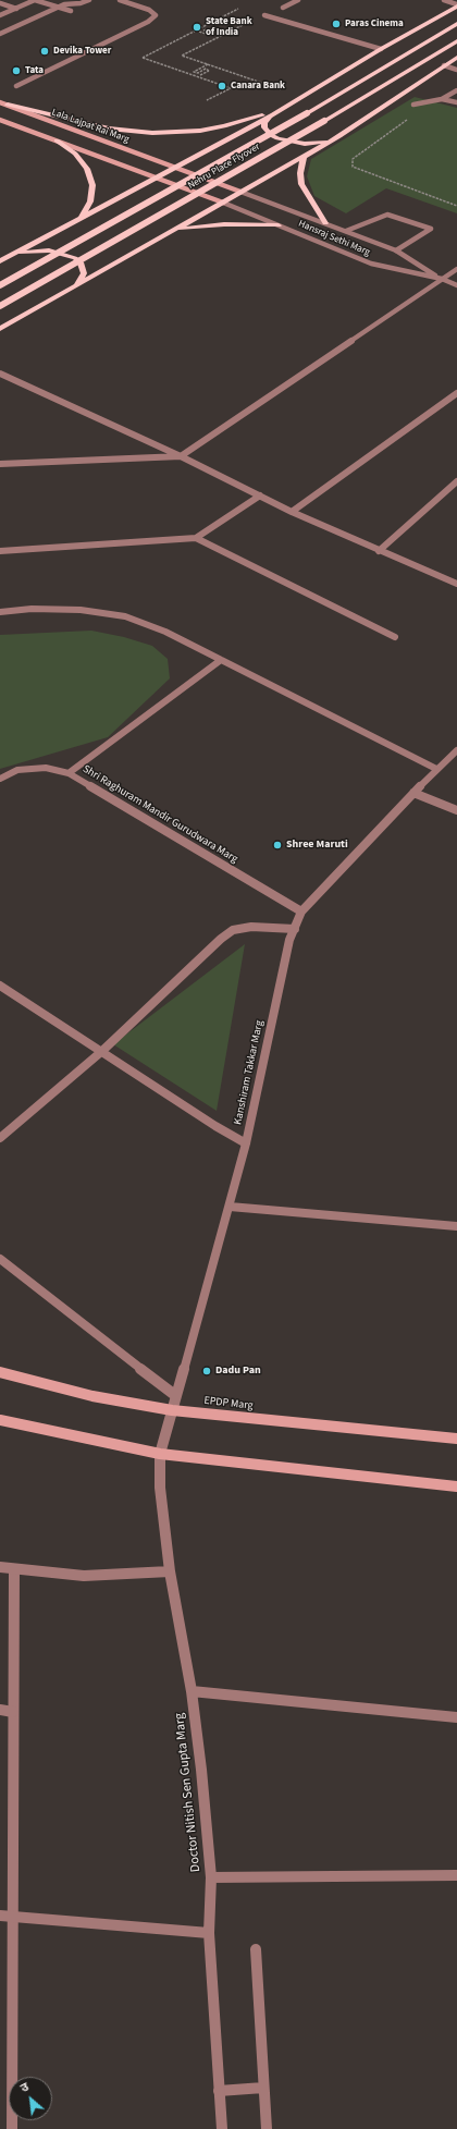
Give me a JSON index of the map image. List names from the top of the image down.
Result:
{
  "streets": {
    "main road": ["Lala Lajpat Rai Marg", "Nehru Place Flyover", "EPDP Marg"],
    "street": [
      "Hansraj Sethi Marg",
      "Shri Raghuram Mandir Gurudwara Marg",
      "Kanshiram Takkar Marg",
      "Doctor Nitish Sen Gupta Marg"
    ]
  },
  "crossings": [
    ["Lala Lajpat Rai Marg", "Hansraj Sethi Marg"],
    ["Shri Raghuram Mandir Gurudwara Marg", "Kanshiram Takkar Marg"],
    ["Kanshiram Takkar Marg", "EPDP Marg"],
    ["Kanshiram Takkar Marg", "Doctor Nitish Sen Gupta Marg"]
  ],
  "places": [
    "Paras Cinema",
    "State Bank of India",
    "Devika Tower",
    "Tata",
    "Canara Bank",
    "Shree Maruti",
    "Dadu Pan"
  ],
  "north": "top left"
}
